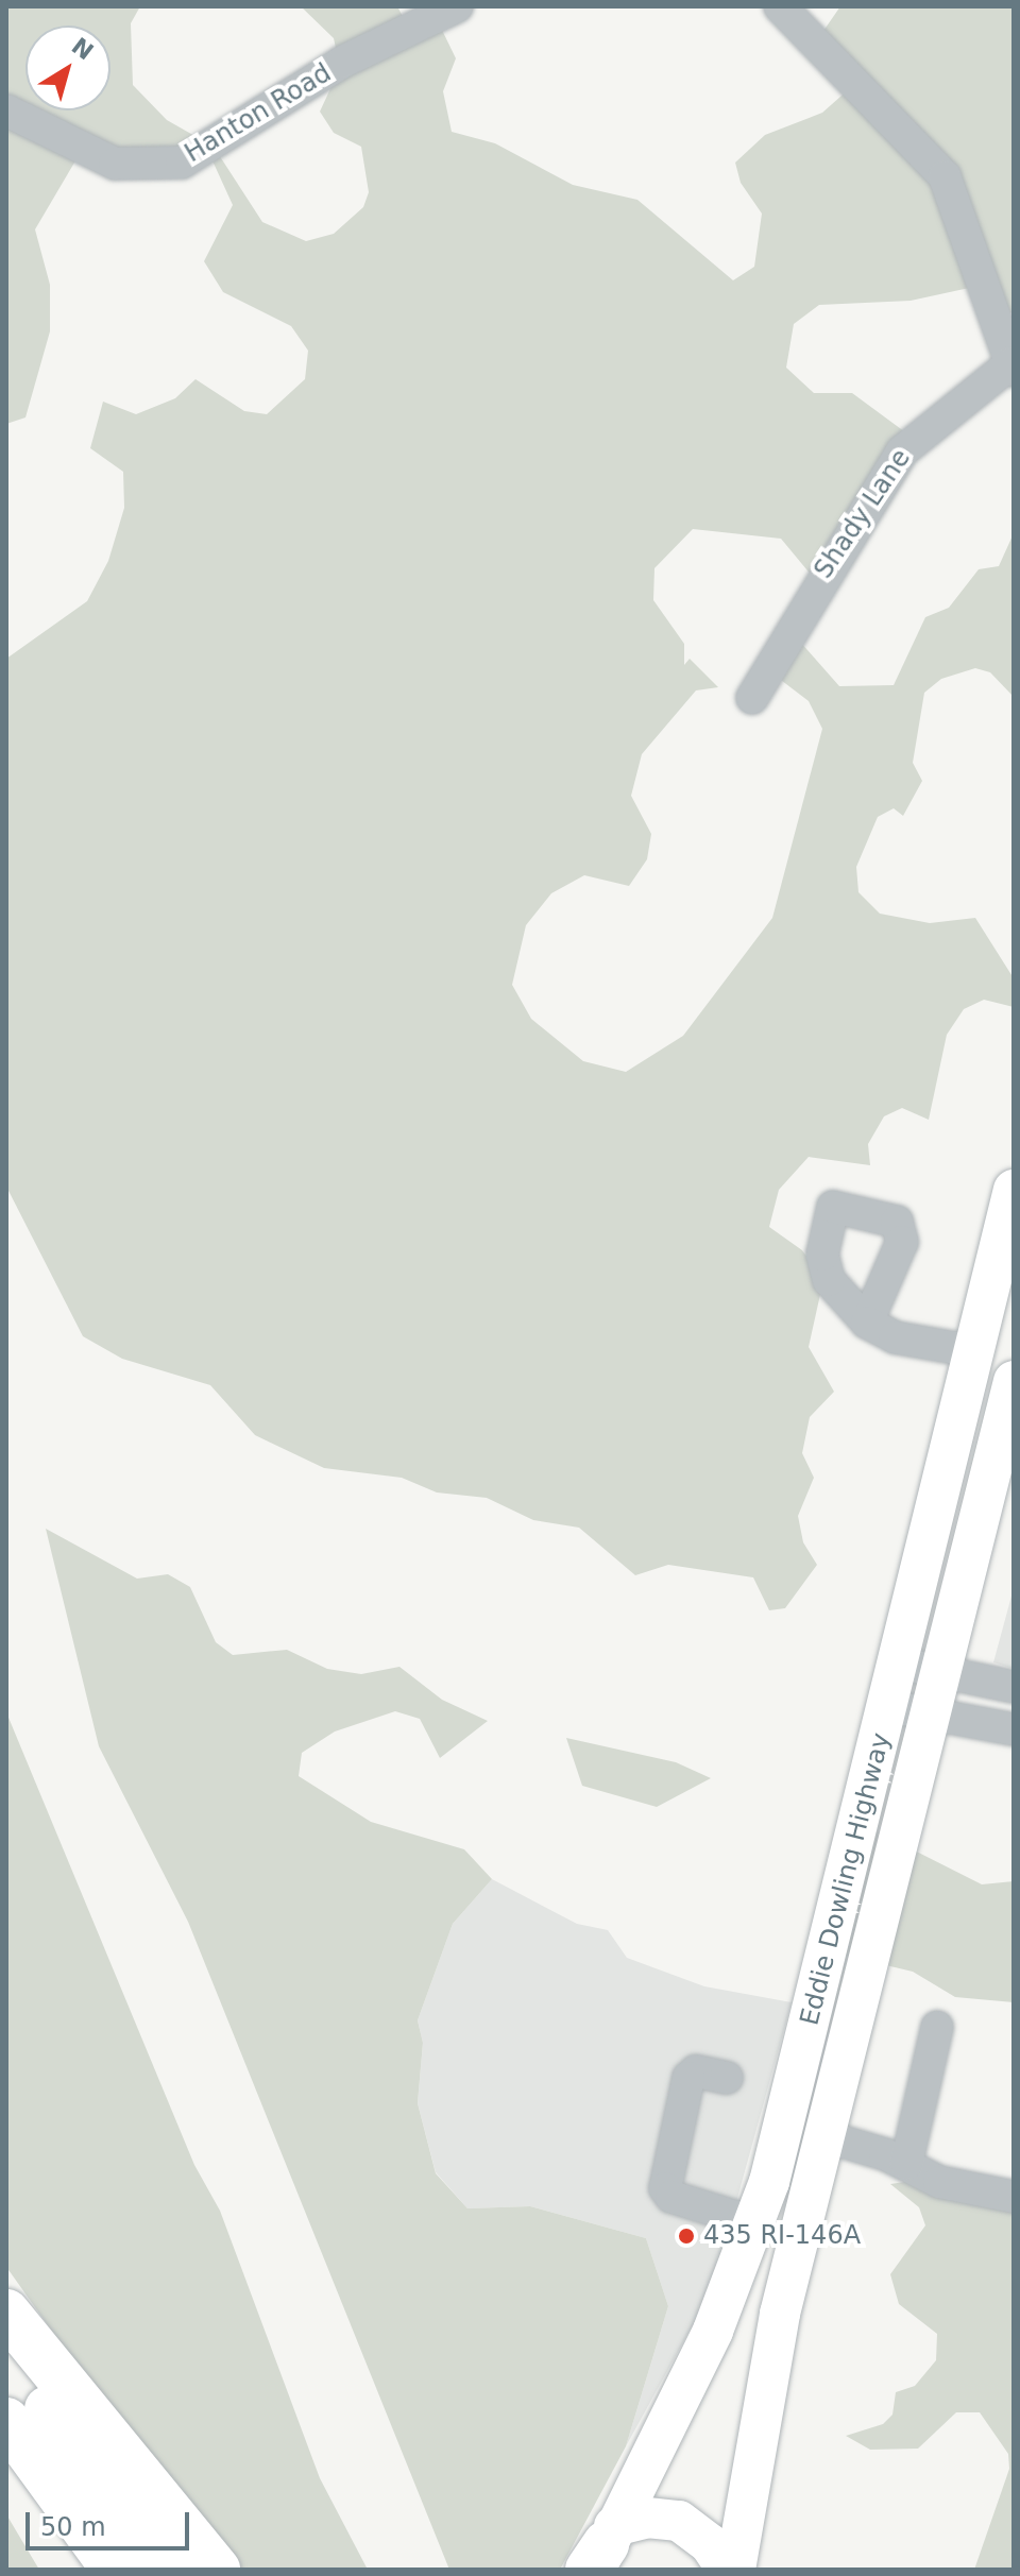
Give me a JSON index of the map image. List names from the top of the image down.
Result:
{
  "streets": {
    "main road": ["Eddie Dowling Highway"],
    "street": ["Hanton Road", "Shady Lane"]
  },
  "places": ["435 RI-146A"],
  "scale_bar": "50 m",
  "north": "top right"
}
